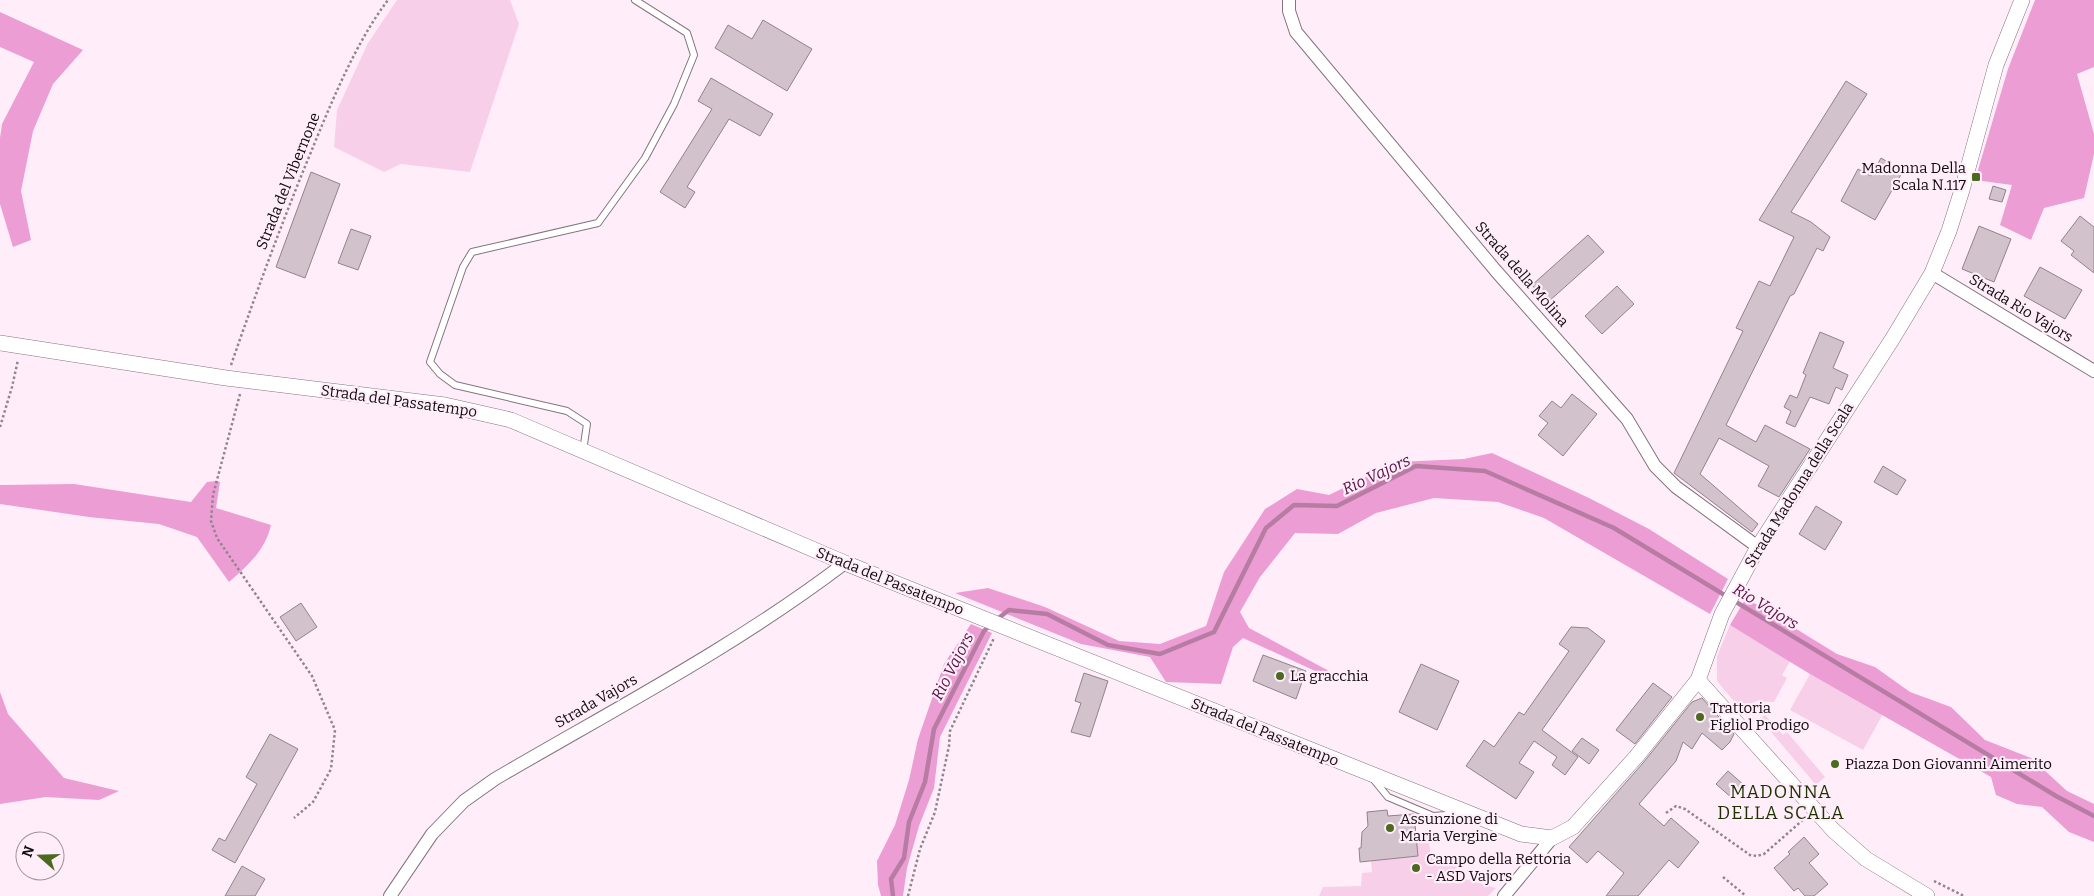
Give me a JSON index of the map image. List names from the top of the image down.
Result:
{
  "streets": {
    "street": [
      "Strada della Molina",
      "Strada Rio Vajors",
      "Strada del Passatempo",
      "Strada Madonna della Scala",
      "Strada Vajors"
    ],
    "path": ["Strada del Vibernone"]
  },
  "crossings": [
    ["Strada del Vibernone", "Strada del Passatempo"],
    ["Strada della Molina", "Strada Madonna della Scala"],
    ["Strada Rio Vajors", "Strada Madonna della Scala"],
    ["Strada del Passatempo", "Strada Vajors"]
  ],
  "districts": ["MADONNA DELLA SCALA"],
  "water": ["Rio Vajors"],
  "places": {
    "transit": ["Madonna Della Scala N.117"],
    "other": [
      "La gracchia",
      "Trattoria Figliol Prodigo",
      "Piazza Don Giovanni Aimerito",
      "Assunzione di Maria Vergine",
      "Campo della Rettoria - ASD Vajors"
    ]
  },
  "north": "left"
}
